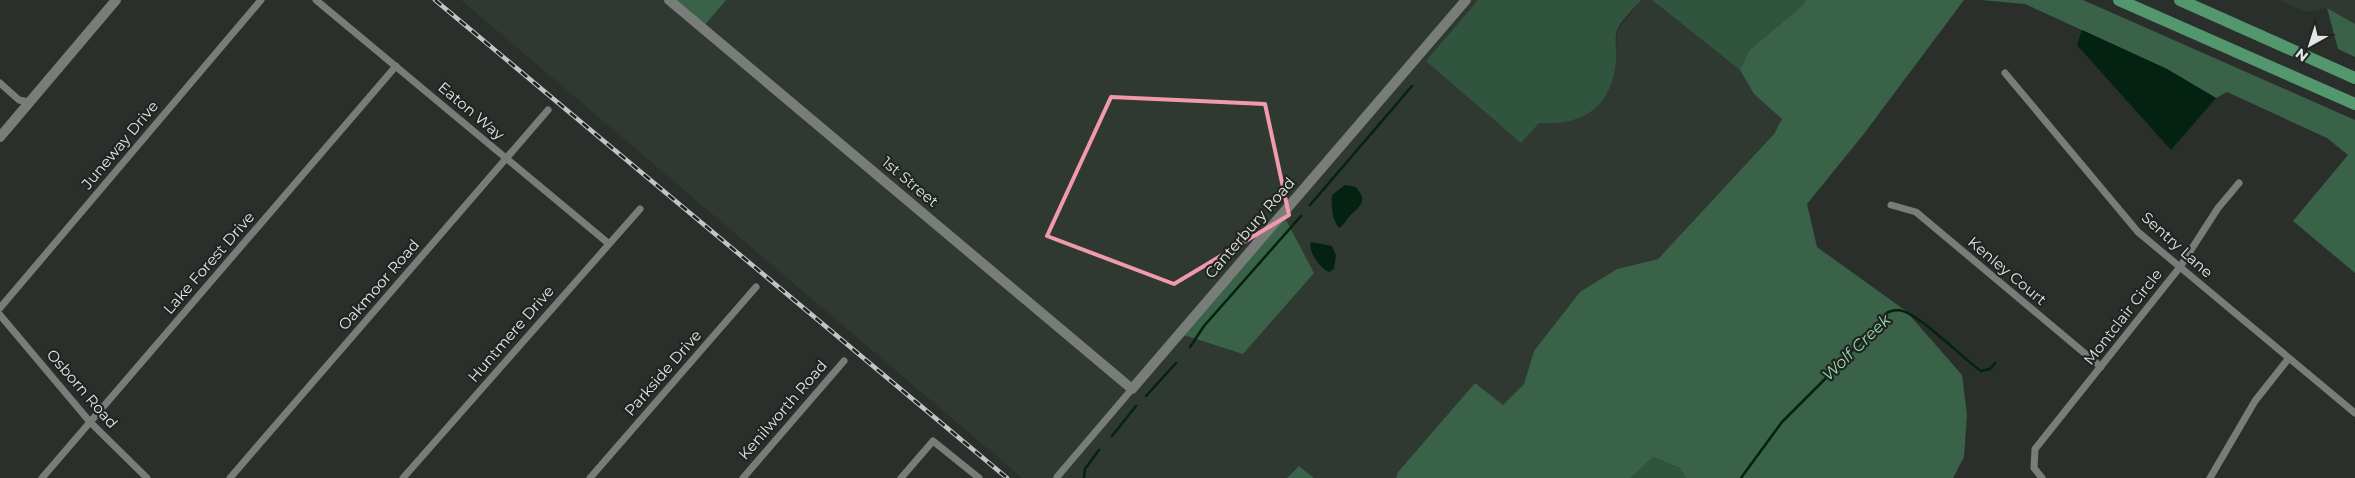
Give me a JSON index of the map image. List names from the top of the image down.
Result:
{
  "streets": {
    "street": [
      "Eaton Way",
      "Juneway Drive",
      "1st Street",
      "Canterbury Road",
      "Sentry Lane",
      "Lake Forest Drive",
      "Kenley Court",
      "Oakmoor Road",
      "Montclair Circle",
      "Huntmere Drive",
      "Parkside Drive",
      "Osborn Road",
      "Kenilworth Road"
    ]
  },
  "crossings": [
    ["Eaton Way", "Lake Forest Drive"],
    ["Eaton Way", "Oakmoor Road"],
    ["Eaton Way", "Huntmere Drive"],
    ["1st Street", "Canterbury Road"],
    ["Sentry Lane", "Montclair Circle"],
    ["Lake Forest Drive", "Osborn Road"],
    ["Kenley Court", "Montclair Circle"]
  ],
  "water": ["Wolf Creek"],
  "north": "bottom left"
}
